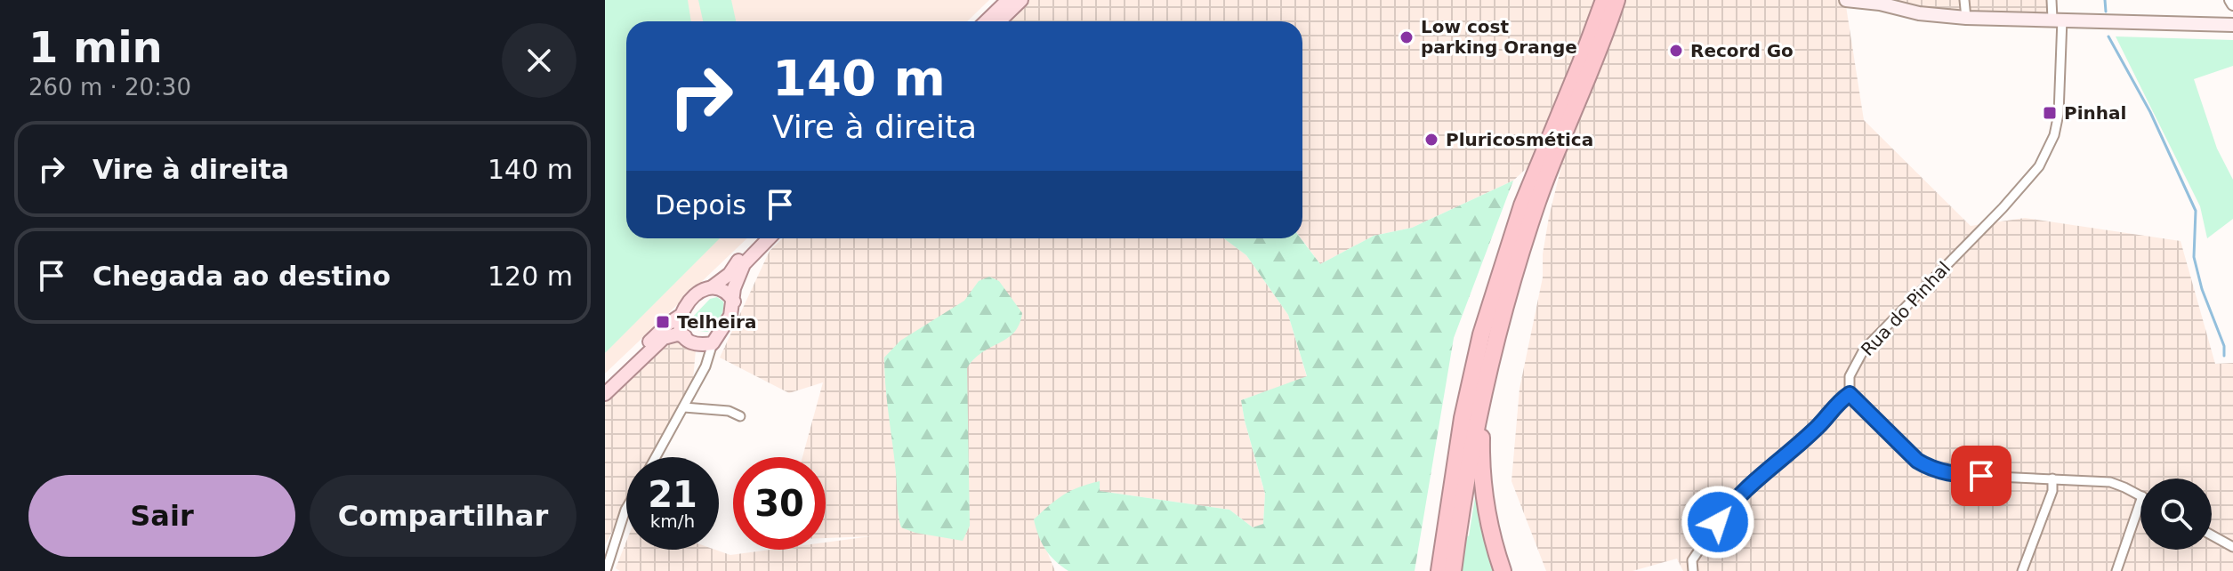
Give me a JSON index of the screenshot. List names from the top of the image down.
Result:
{
  "streets": {
    "street": ["Rua do Pinhal"]
  },
  "places": {
    "other": ["Low cost parking Orange", "Record Go", "Pluricosmética"],
    "transit": ["Pinhal", "Telheira"]
  },
  "page": {
    "heading": ["1 min", "260 m · 20:30"],
    "turn": ["140 m", "Vire à direita"],
    "list": [
      {
        "name": "Vire à direita",
        "value": "140 m"
      },
      {
        "name": "Chegada ao destino",
        "value": "120 m"
      }
    ],
    "then": "Depois",
    "speed": "21 km/h",
    "limit": "30",
    "buttons": ["Sair", "Compartilhar"]
  }
}
